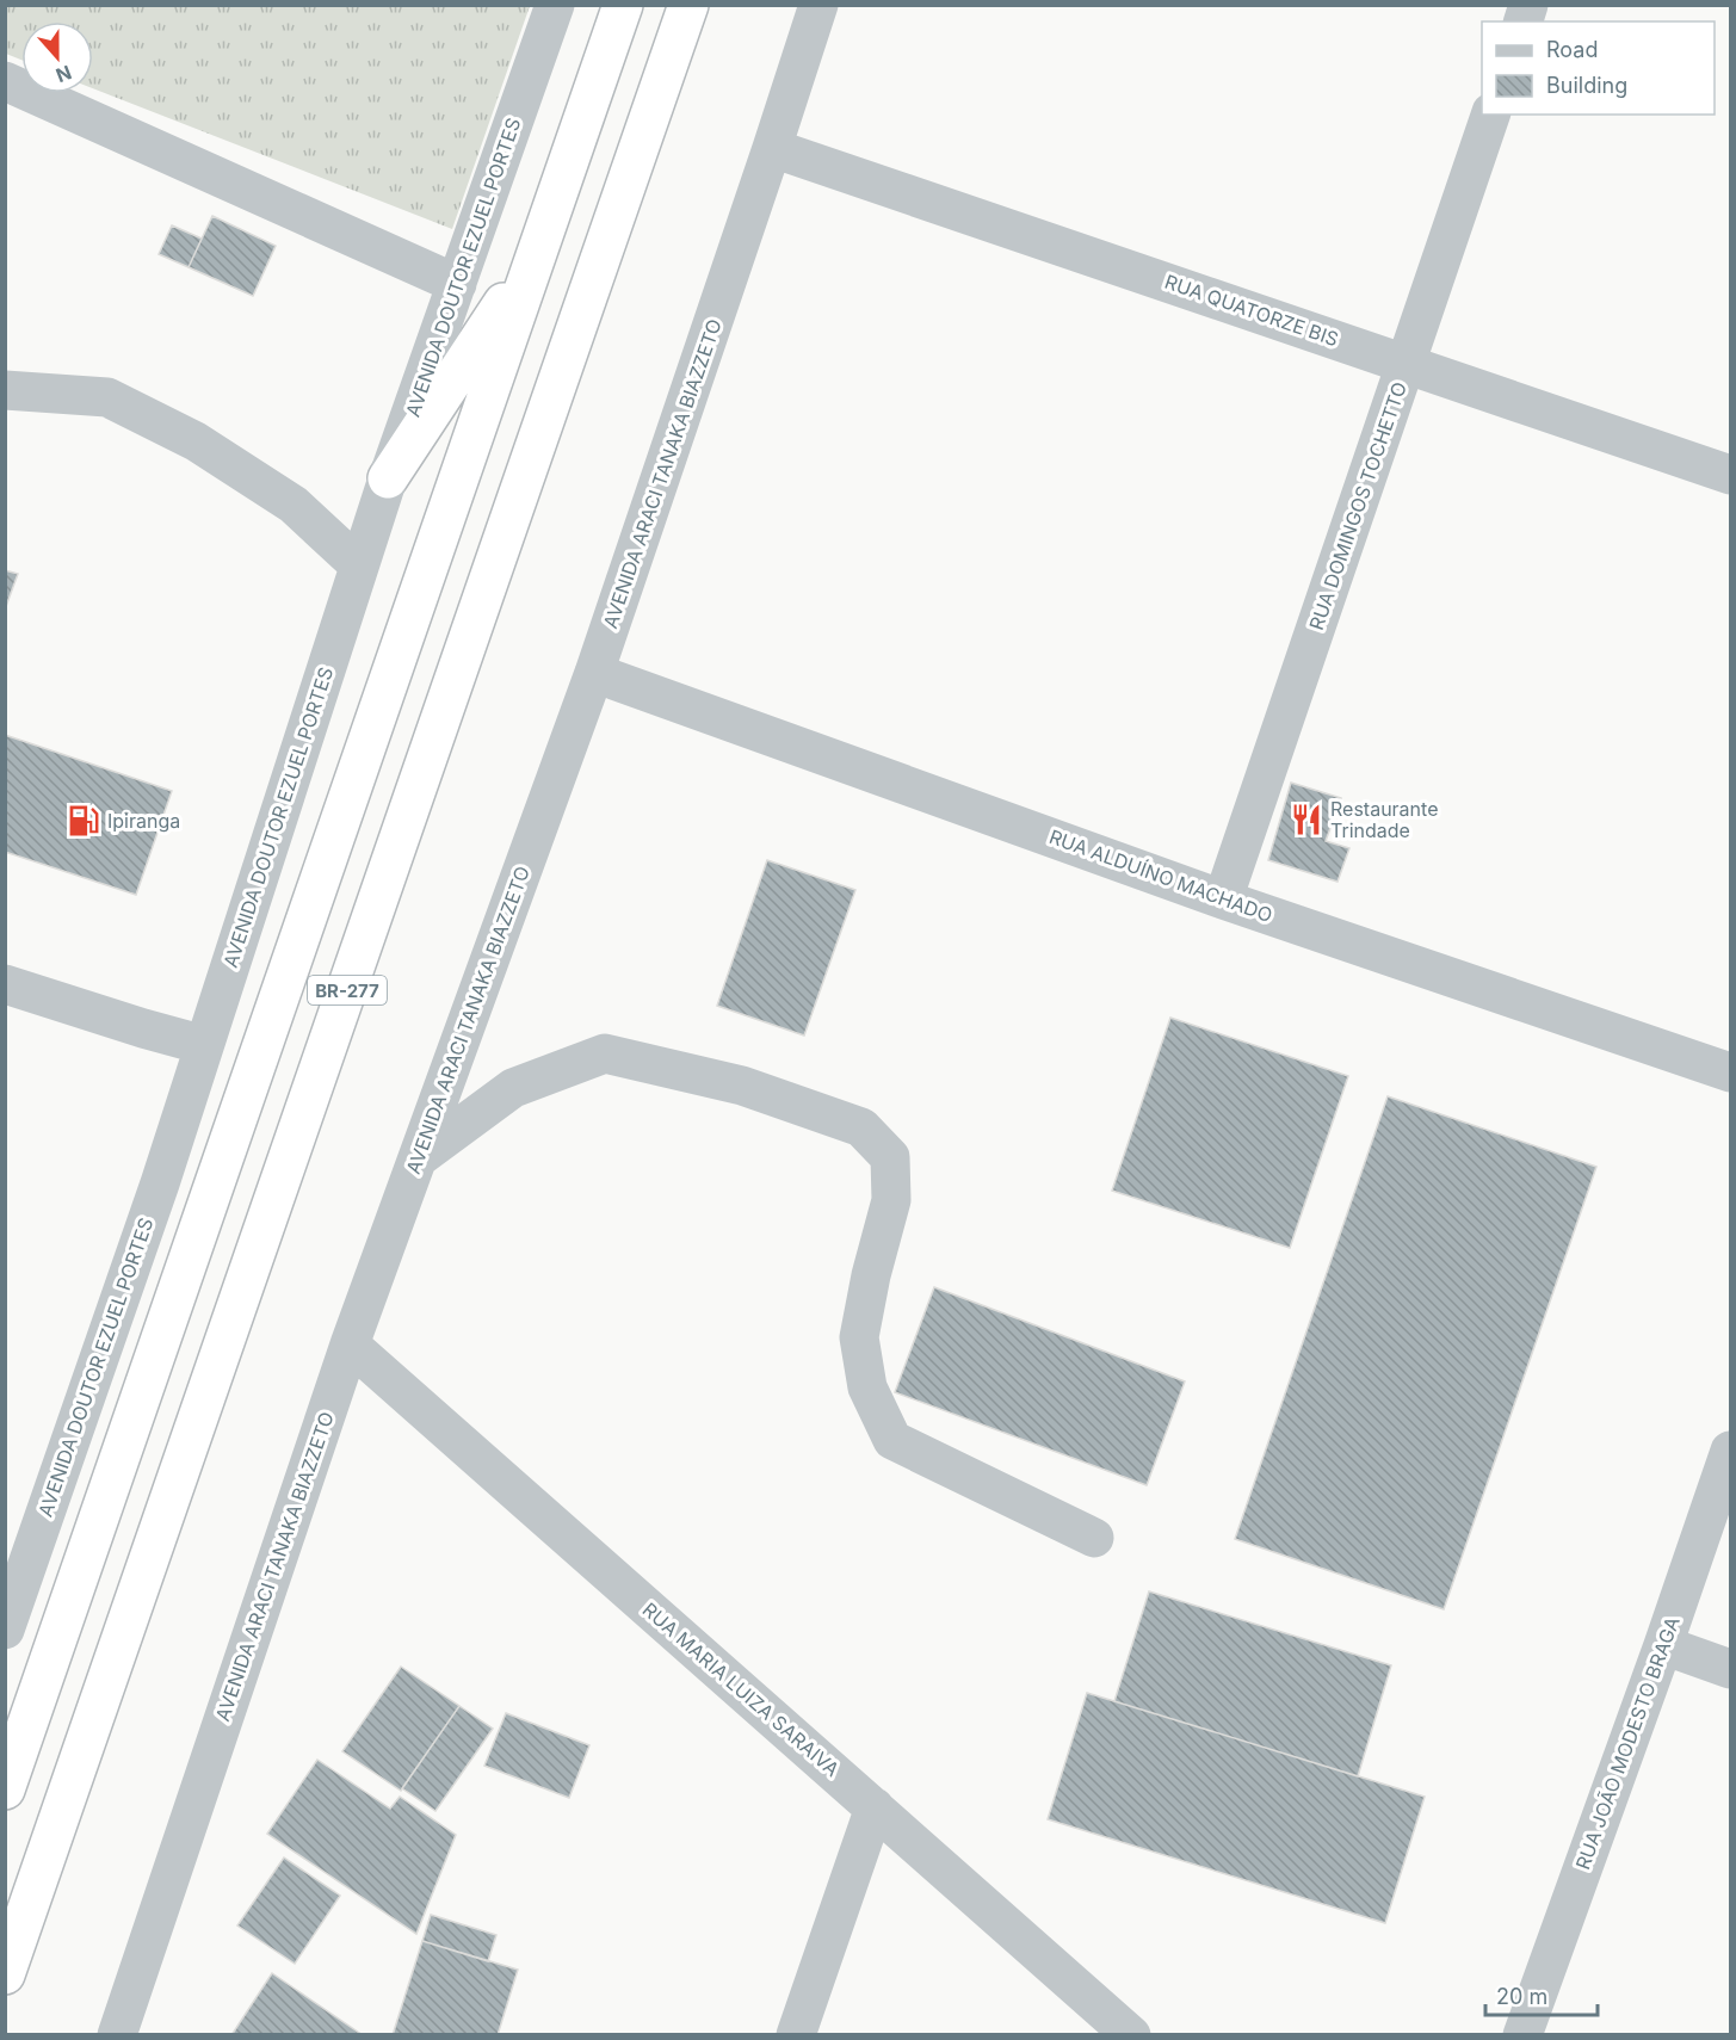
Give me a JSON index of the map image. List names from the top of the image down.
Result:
{
  "streets": {
    "highway": ["BR-277"],
    "street": [
      "AVENIDA DOUTOR EZUEL PORTES",
      "RUA QUATORZE BIS",
      "AVENIDA ARACI TANAKA BIAZZETO",
      "RUA DOMINGOS TOCHETTO",
      "RUA ALDUÍNO MACHADO",
      "RUA MARIA LUIZA SARAIVA",
      "RUA JOÃO MODESTO BRAGA"
    ]
  },
  "crossings": [
    ["RUA QUATORZE BIS", "AVENIDA ARACI TANAKA BIAZZETO"],
    ["RUA QUATORZE BIS", "RUA DOMINGOS TOCHETTO"],
    ["AVENIDA ARACI TANAKA BIAZZETO", "RUA ALDUÍNO MACHADO"],
    ["AVENIDA ARACI TANAKA BIAZZETO", "RUA MARIA LUIZA SARAIVA"],
    ["RUA DOMINGOS TOCHETTO", "RUA ALDUÍNO MACHADO"]
  ],
  "places": {
    "restaurant": ["Restaurante Trindade"],
    "fuel station": ["Ipiranga"]
  },
  "legend": ["Road", "Building"],
  "scale_bar": "20 m",
  "north": "bottom"
}
